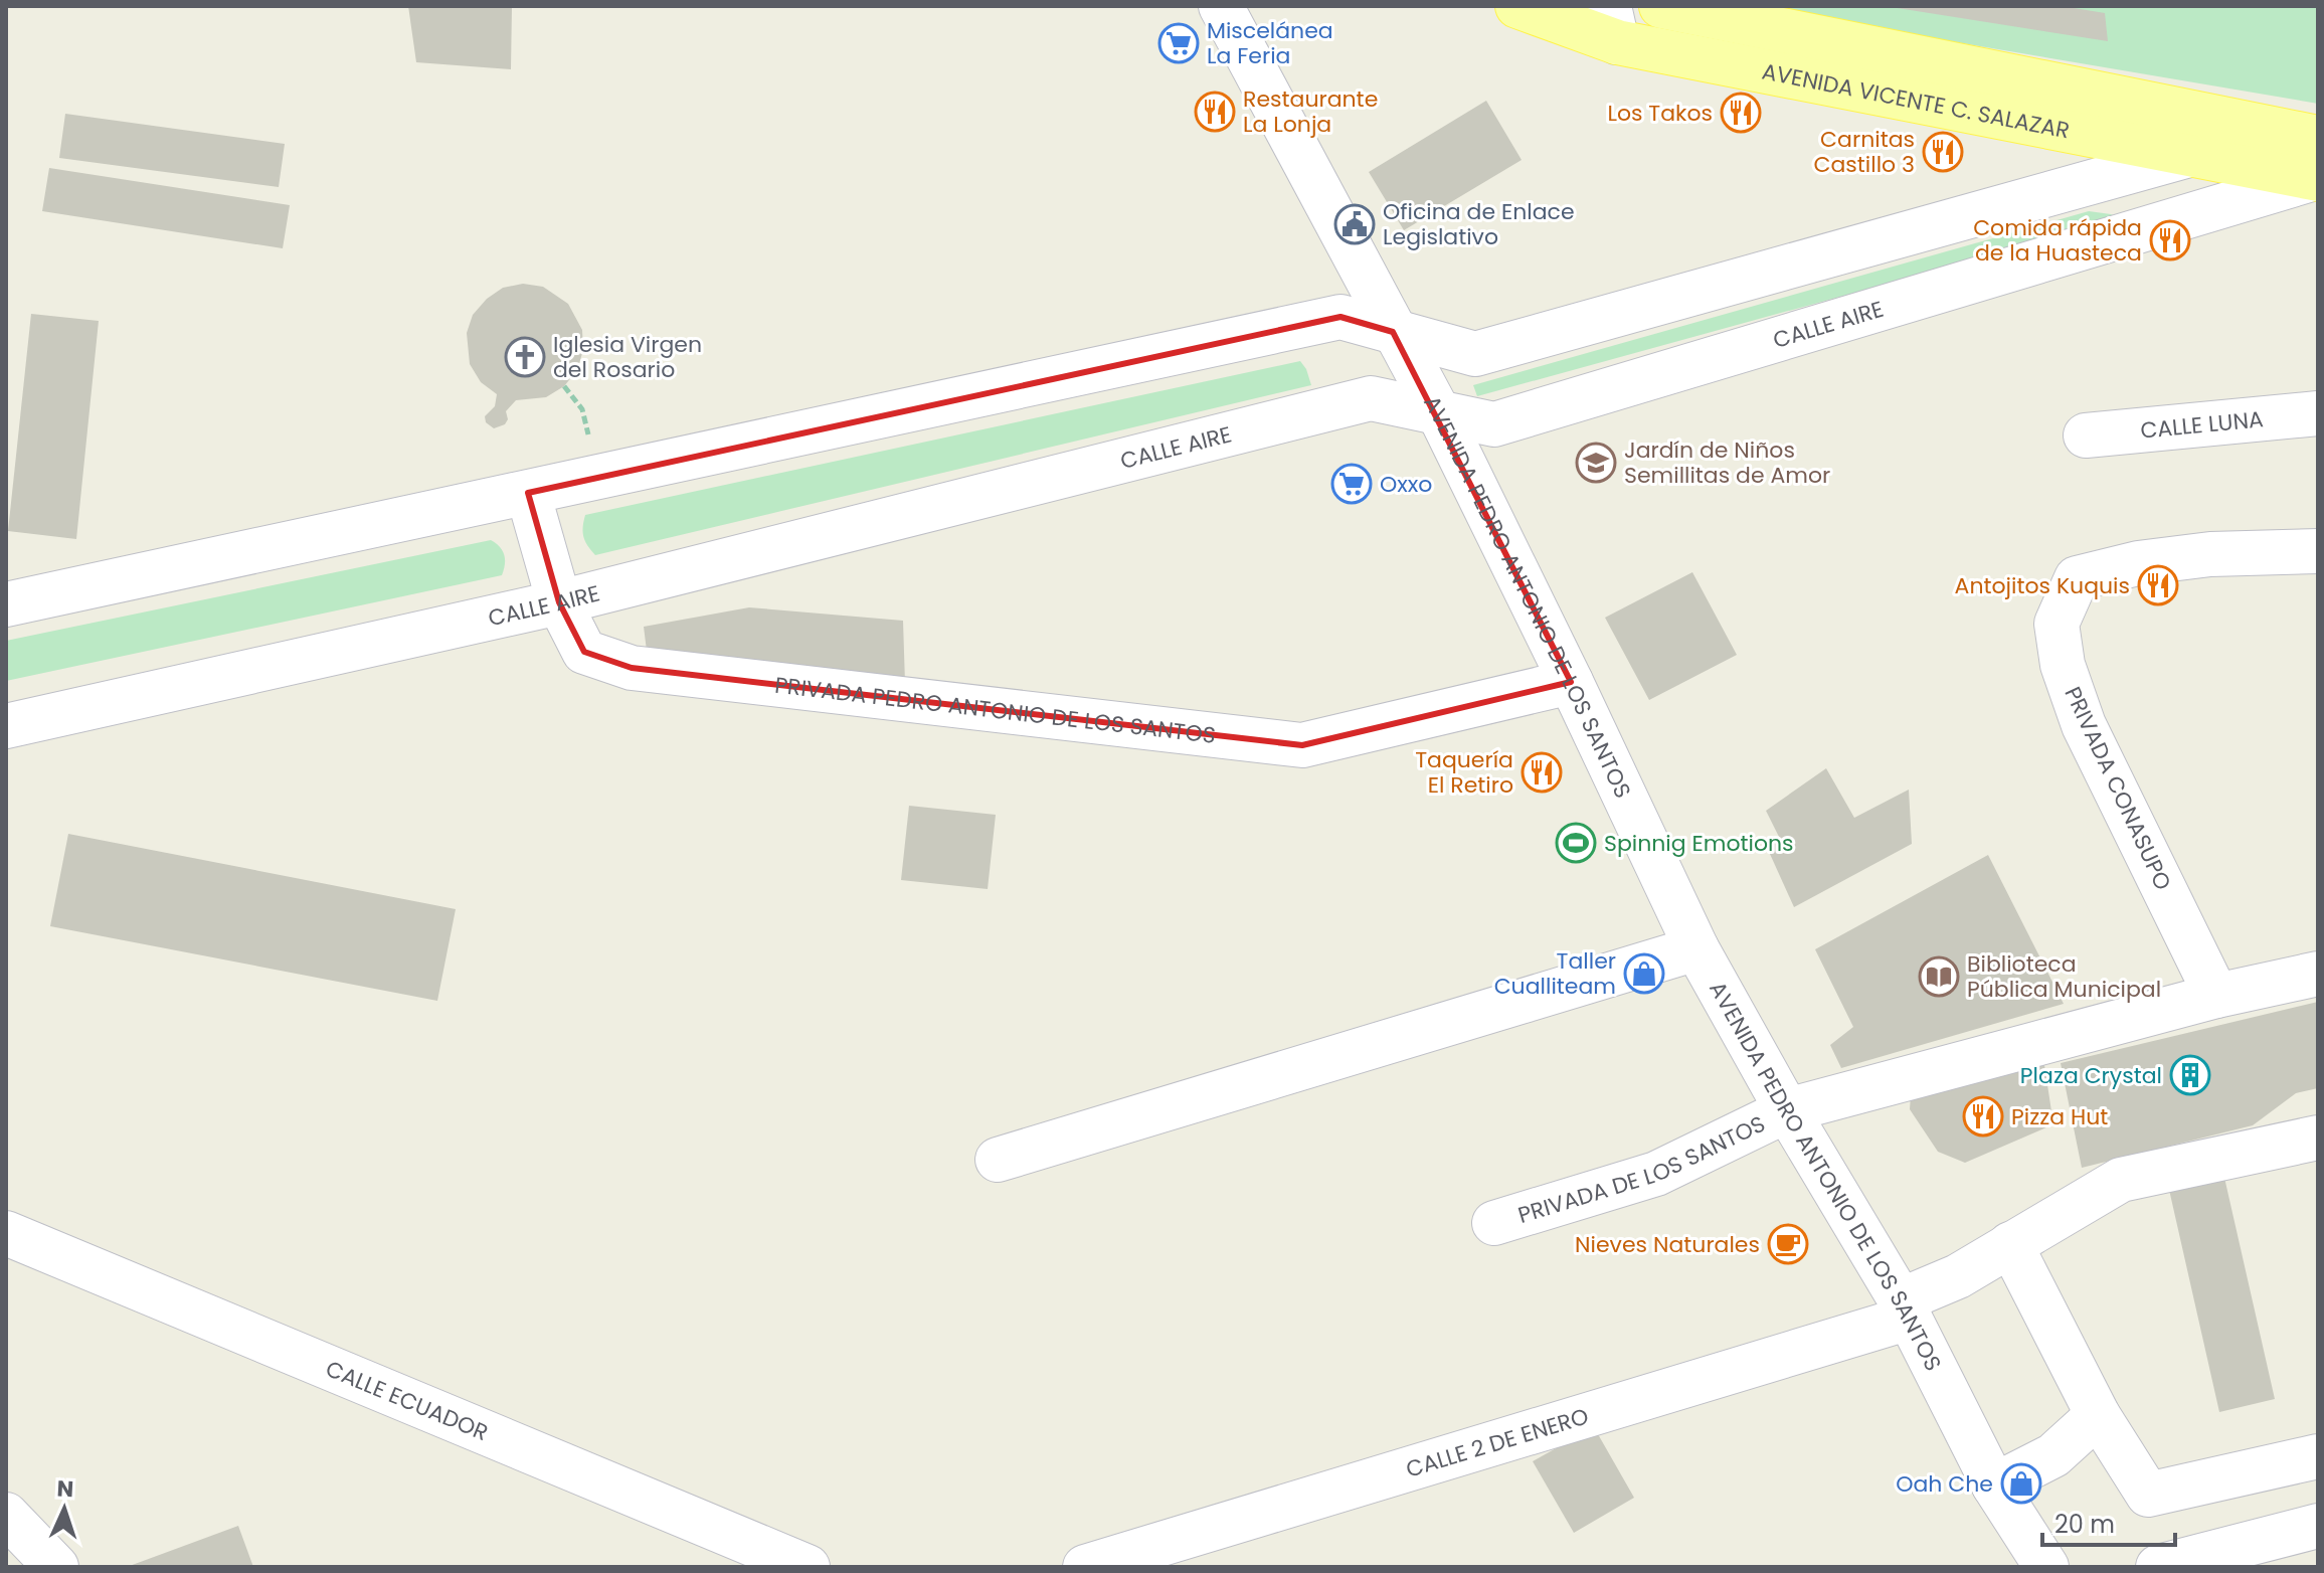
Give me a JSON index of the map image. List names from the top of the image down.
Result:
{
  "streets": {
    "main road": ["AVENIDA VICENTE C. SALAZAR"],
    "street": [
      "CALLE AIRE",
      "CALLE LUNA",
      "AVENIDA PEDRO ANTONIO DE LOS SANTOS",
      "PRIVADA PEDRO ANTONIO DE LOS SANTOS",
      "PRIVADA CONASUPO",
      "PRIVADA DE LOS SANTOS",
      "CALLE ECUADOR",
      "CALLE 2 DE ENERO"
    ]
  },
  "crossings": [
    ["AVENIDA VICENTE C. SALAZAR", "CALLE AIRE"],
    ["CALLE AIRE", "AVENIDA PEDRO ANTONIO DE LOS SANTOS"],
    ["CALLE AIRE", "PRIVADA PEDRO ANTONIO DE LOS SANTOS"],
    ["AVENIDA PEDRO ANTONIO DE LOS SANTOS", "PRIVADA PEDRO ANTONIO DE LOS SANTOS"],
    ["AVENIDA PEDRO ANTONIO DE LOS SANTOS", "PRIVADA DE LOS SANTOS"],
    ["AVENIDA PEDRO ANTONIO DE LOS SANTOS", "CALLE 2 DE ENERO"],
    ["PRIVADA CONASUPO", "PRIVADA DE LOS SANTOS"]
  ],
  "places": {
    "supermarket": ["Miscelánea La Feria", "Oxxo"],
    "restaurant": [
      "Restaurante La Lonja",
      "Los Takos",
      "Carnitas Castillo 3",
      "Comida rápida de la Huasteca",
      "Antojitos Kuquis",
      "Taquería El Retiro",
      "Pizza Hut"
    ],
    "public building": ["Oficina de Enlace Legislativo"],
    "church": ["Iglesia Virgen del Rosario"],
    "school or university": ["Jardín de Niños Semillitas de Amor"],
    "sports": ["Spinnig Emotions"],
    "shop": ["Taller Cualliteam", "Oah Che"],
    "library": ["Biblioteca Pública Municipal"],
    "building": ["Plaza Crystal"],
    "cafe": ["Nieves Naturales"]
  },
  "scale_bar": "20 m",
  "north": "top"
}
